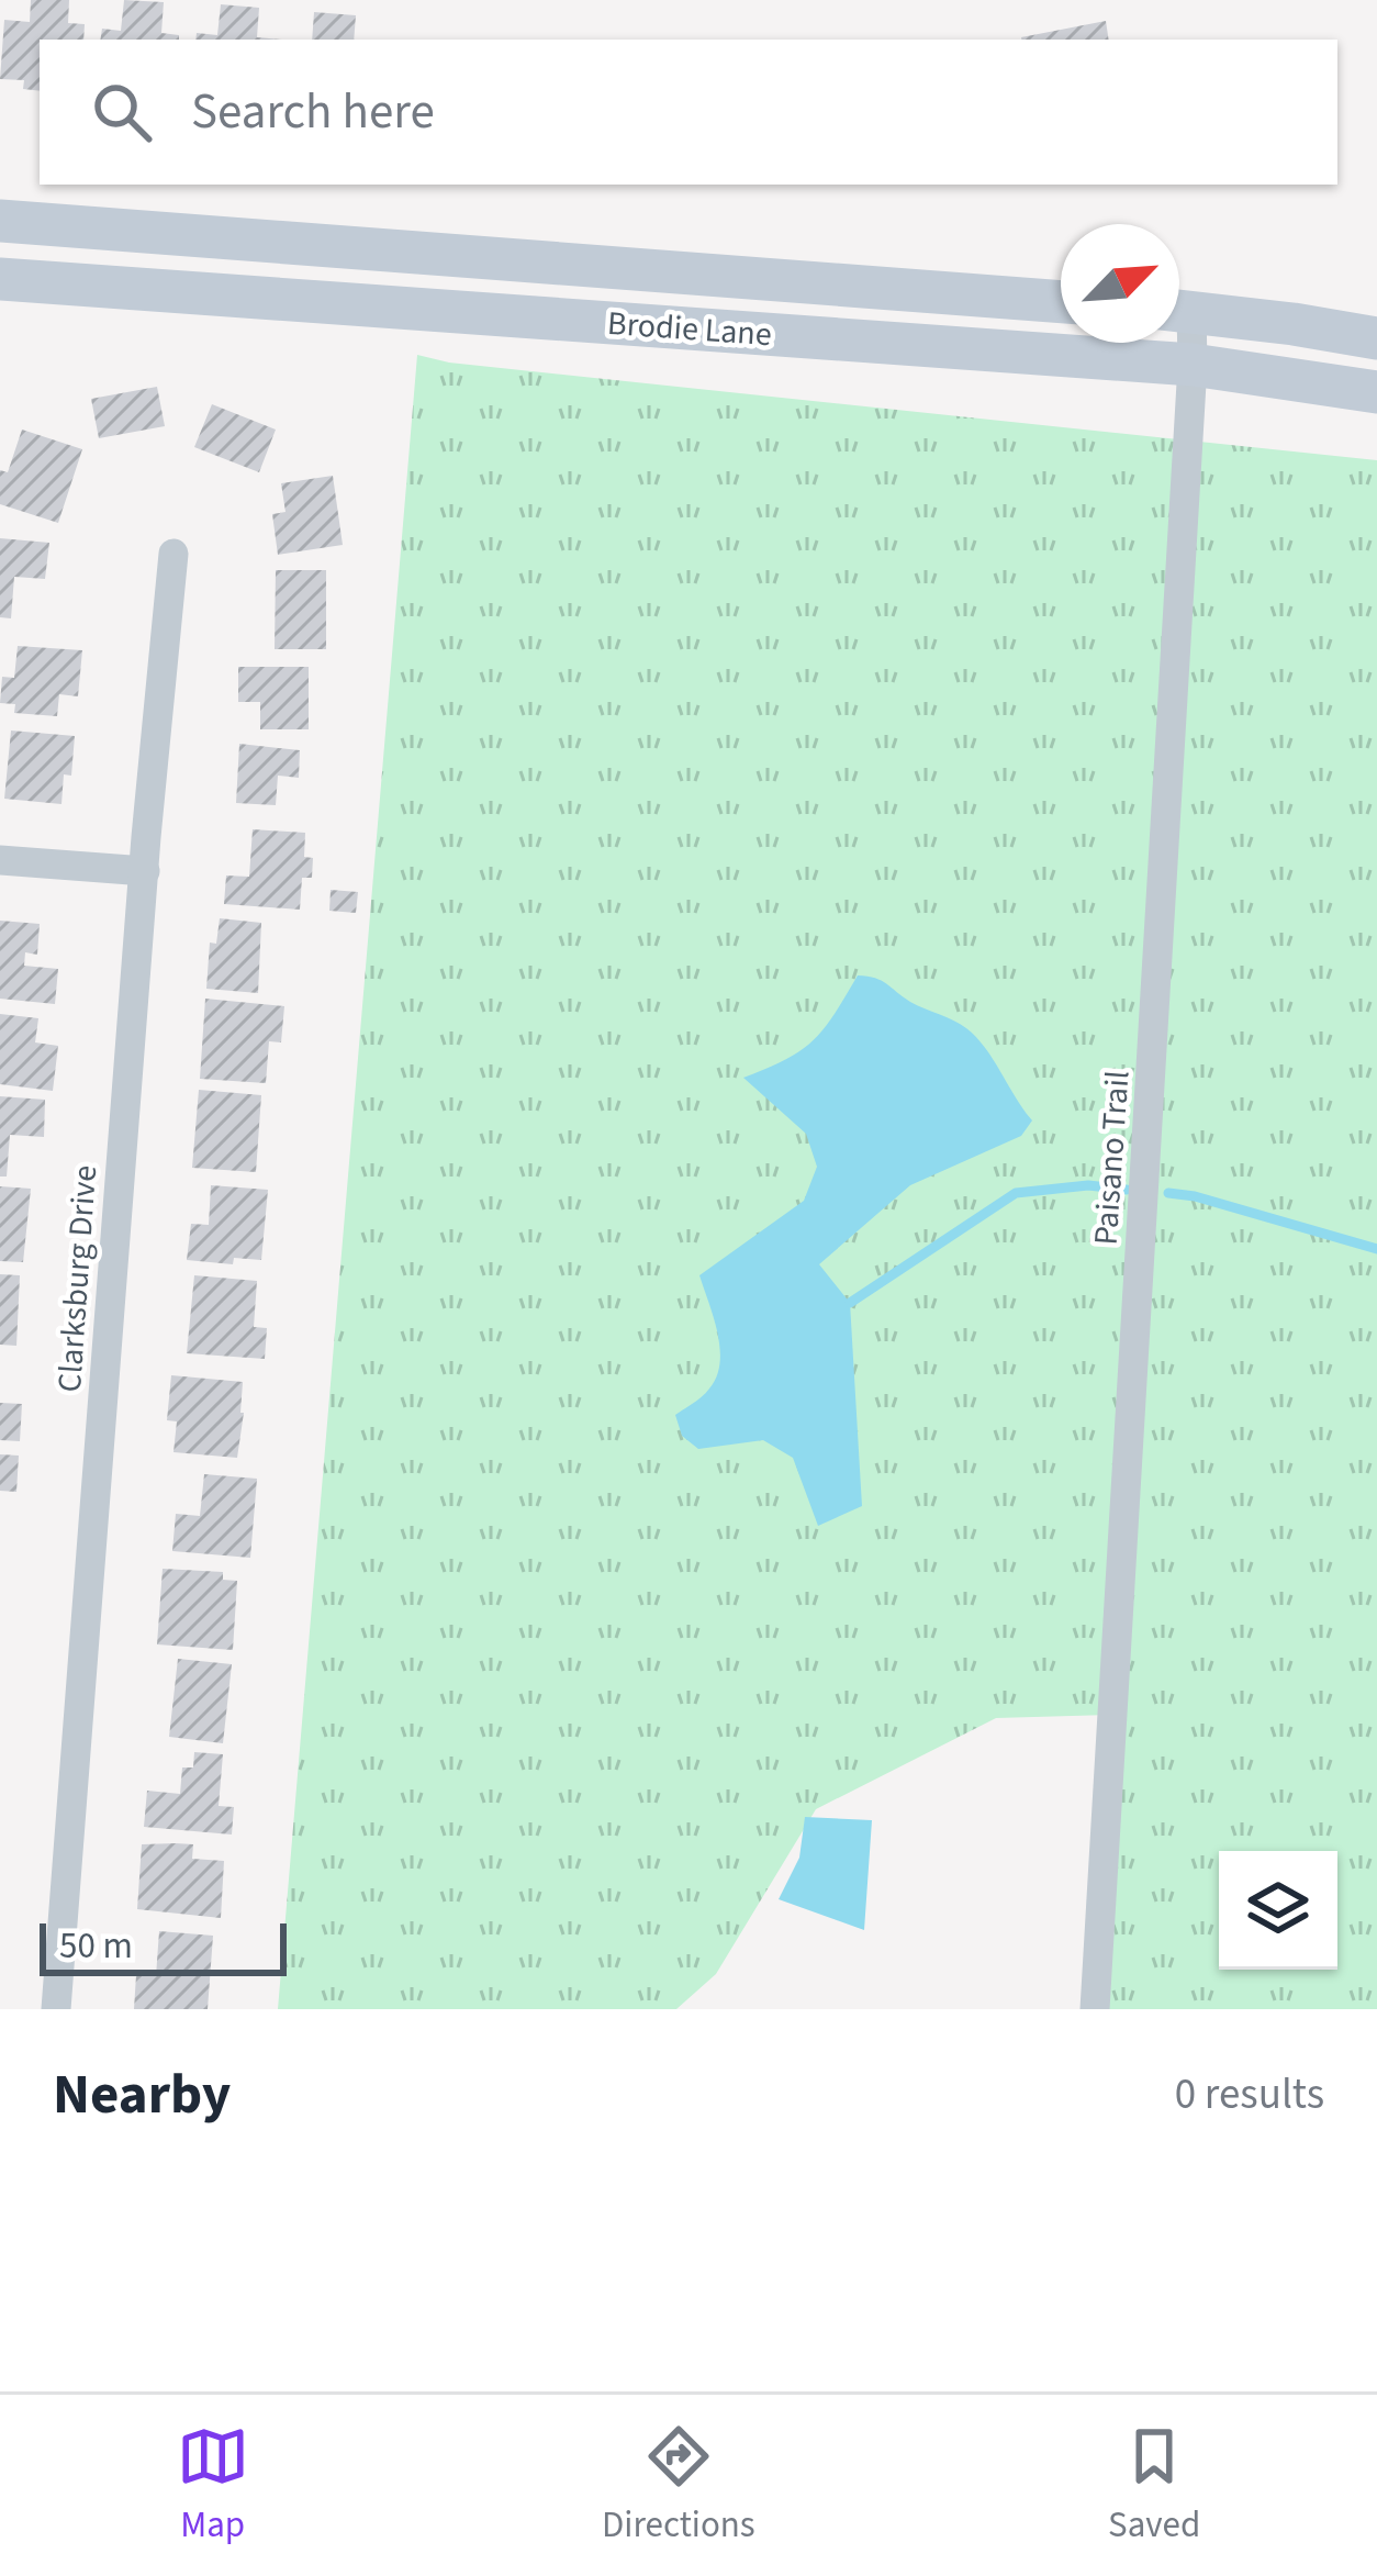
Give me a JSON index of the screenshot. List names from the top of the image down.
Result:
{
  "streets": {
    "main road": ["Brodie Lane"],
    "street": ["Paisano Trail", "Clarksburg Drive"]
  },
  "crossings": [
    ["Brodie Lane", "Paisano Trail"]
  ],
  "scale_bar": "50 m",
  "north": "top right",
  "page": {
    "search": "Search here",
    "scale": "50 m",
    "heading": ["Nearby", "0 results"],
    "nav": ["Map", "Directions", "Saved"]
  }
}
